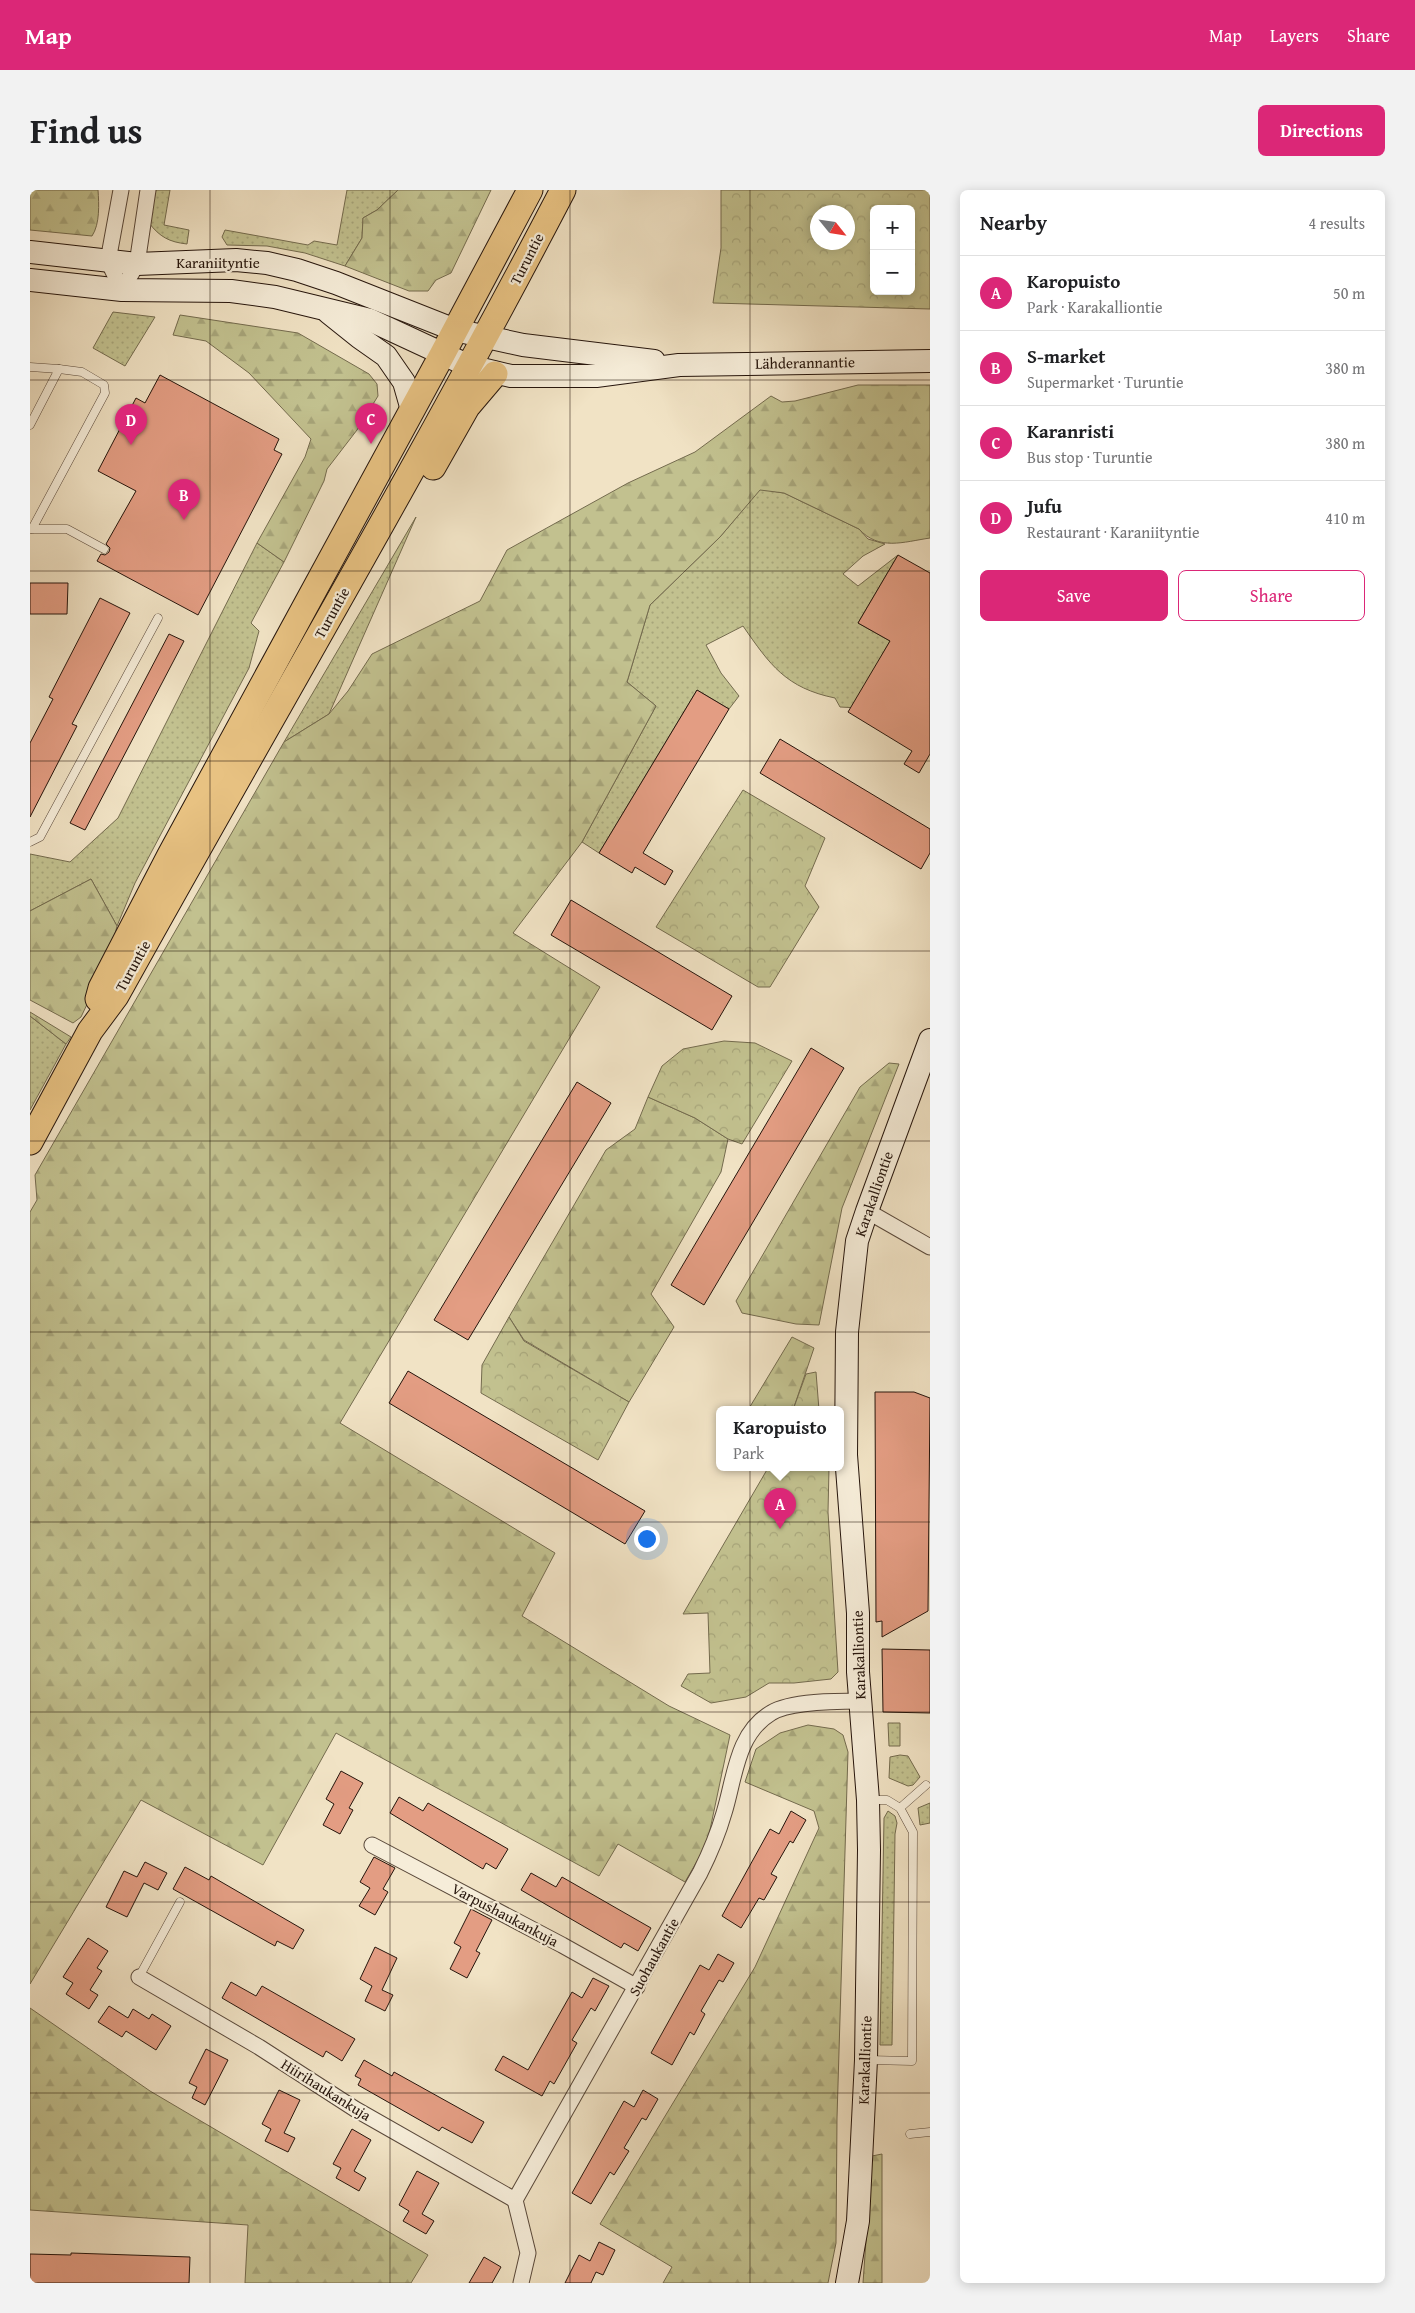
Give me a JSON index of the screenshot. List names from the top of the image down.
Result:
{
  "streets": {
    "main road": ["Turuntie"],
    "street": [
      "Karaniityntie",
      "Lähderannantie",
      "Karakalliontie",
      "Varpushaukankuja",
      "Suohaukantie",
      "Hiirihaukankuja"
    ]
  },
  "crossings": [
    ["Turuntie", "Karaniityntie"],
    ["Turuntie", "Lähderannantie"],
    ["Karaniityntie", "Lähderannantie"],
    ["Karakalliontie", "Suohaukantie"],
    ["Varpushaukankuja", "Suohaukantie"],
    ["Suohaukantie", "Hiirihaukankuja"]
  ],
  "north": "bottom right",
  "page": {
    "header": "Map",
    "nav": ["Map", "Layers", "Share"],
    "title": "Find us",
    "buttons": [
      "Directions",
      ["Save", "Share"]
    ],
    "heading": ["Nearby", "4 results"],
    "map_buttons": ["+", "−"],
    "list": [
      {
        "mark": "A",
        "name": "Karopuisto",
        "note": "Park · Karakalliontie",
        "value": "50 m"
      },
      {
        "mark": "B",
        "name": "S-market",
        "note": "Supermarket · Turuntie",
        "value": "380 m"
      },
      {
        "mark": "C",
        "name": "Karanristi",
        "note": "Bus stop · Turuntie",
        "value": "380 m"
      },
      {
        "mark": "D",
        "name": "Jufu",
        "note": "Restaurant · Karaniityntie",
        "value": "410 m"
      }
    ],
    "pins": [
      "C",
      "D",
      "B",
      "A"
    ],
    "popup": ["Karopuisto", "Park"]
  }
}
